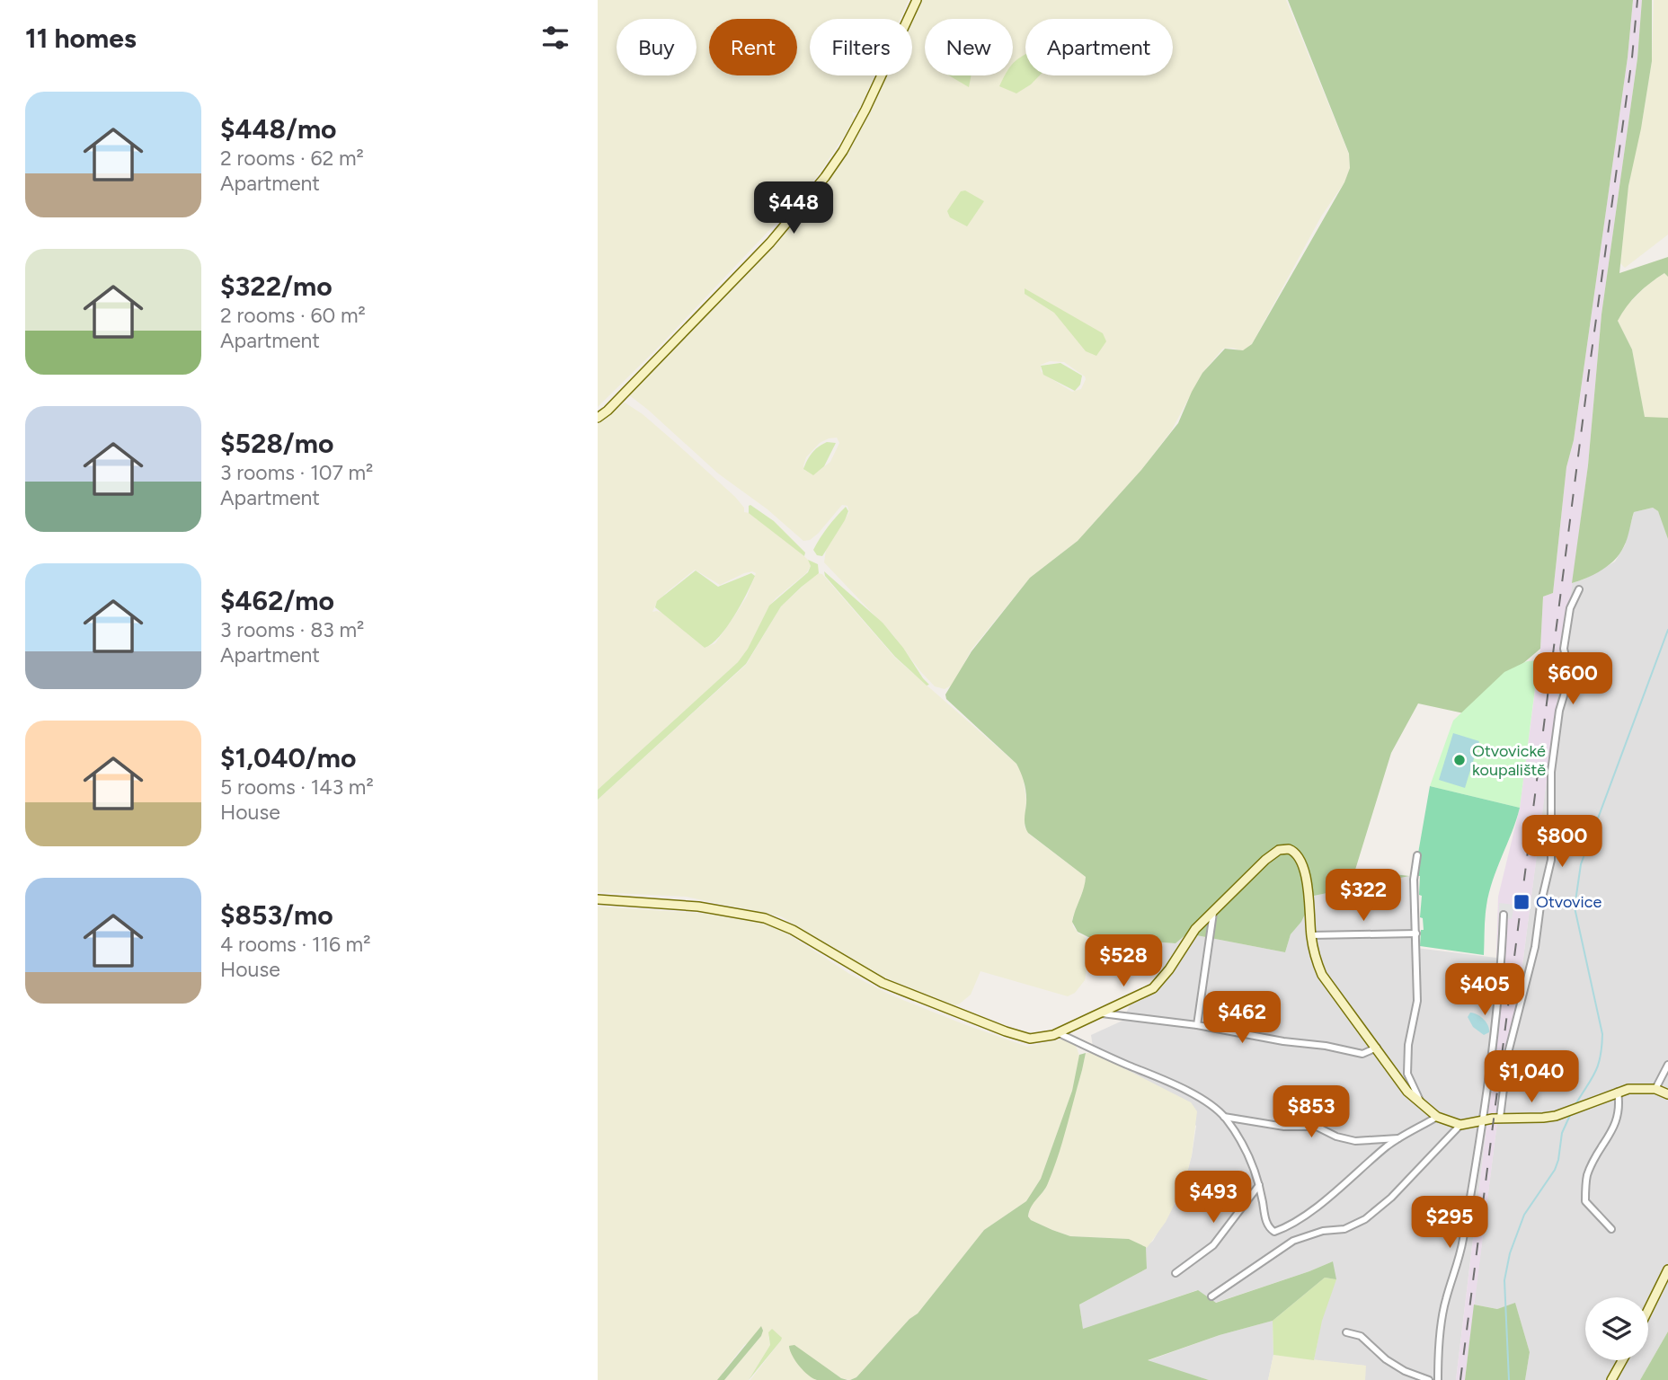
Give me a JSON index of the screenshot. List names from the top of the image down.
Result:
{
  "places": {
    "other": ["Otvovické koupaliště"],
    "transit": ["Otvovice"]
  },
  "page": {
    "heading": "11 homes",
    "chip": [
      "Buy",
      "Rent",
      "Filters",
      "New",
      "Apartment"
    ],
    "list": [
      {
        "name": "$448/mo",
        "note": "2 rooms · 62 m² · Apartment"
      },
      {
        "name": "$322/mo",
        "note": "2 rooms · 60 m² · Apartment"
      },
      {
        "name": "$528/mo",
        "note": "3 rooms · 107 m² · Apartment"
      },
      {
        "name": "$462/mo",
        "note": "3 rooms · 83 m² · Apartment"
      },
      {
        "name": "$1,040/mo",
        "note": "5 rooms · 143 m² · House"
      },
      {
        "name": "$853/mo",
        "note": "4 rooms · 116 m² · House"
      }
    ],
    "price": [
      "$448",
      "$600",
      "$800",
      "$322",
      "$528",
      "$405",
      "$462",
      "$1,040",
      "$853",
      "$493",
      "$295"
    ]
  }
}
